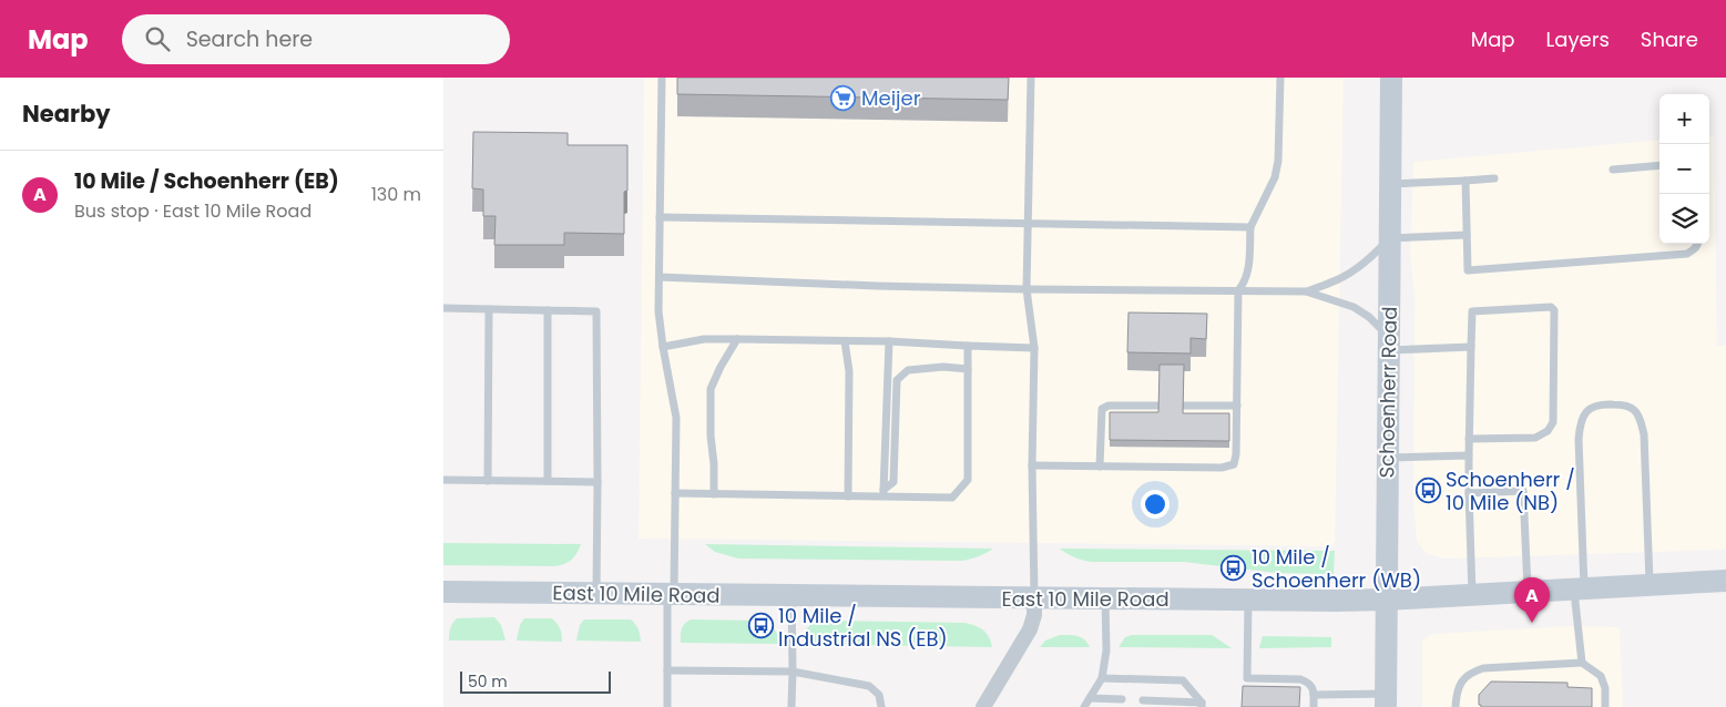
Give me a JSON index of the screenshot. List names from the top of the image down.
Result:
{
  "streets": {
    "main road": ["Schoenherr Road", "East 10 Mile Road"]
  },
  "crossings": [
    ["Schoenherr Road", "East 10 Mile Road"]
  ],
  "places": {
    "supermarket": ["Meijer"],
    "bus stop": ["Schoenherr / 10 Mile (NB)", "10 Mile / Schoenherr (WB)", "10 Mile / Industrial NS (EB)"]
  },
  "scale_bar": "50 m",
  "page": {
    "header": "Map",
    "search": "Search here",
    "nav": ["Map", "Layers", "Share"],
    "heading": "Nearby",
    "map_buttons": ["+", "−"],
    "list": [
      {
        "mark": "A",
        "name": "10 Mile / Schoenherr (EB)",
        "note": "Bus stop · East 10 Mile Road",
        "value": "130 m"
      }
    ],
    "pins": "A",
    "scale": "50 m"
  }
}
